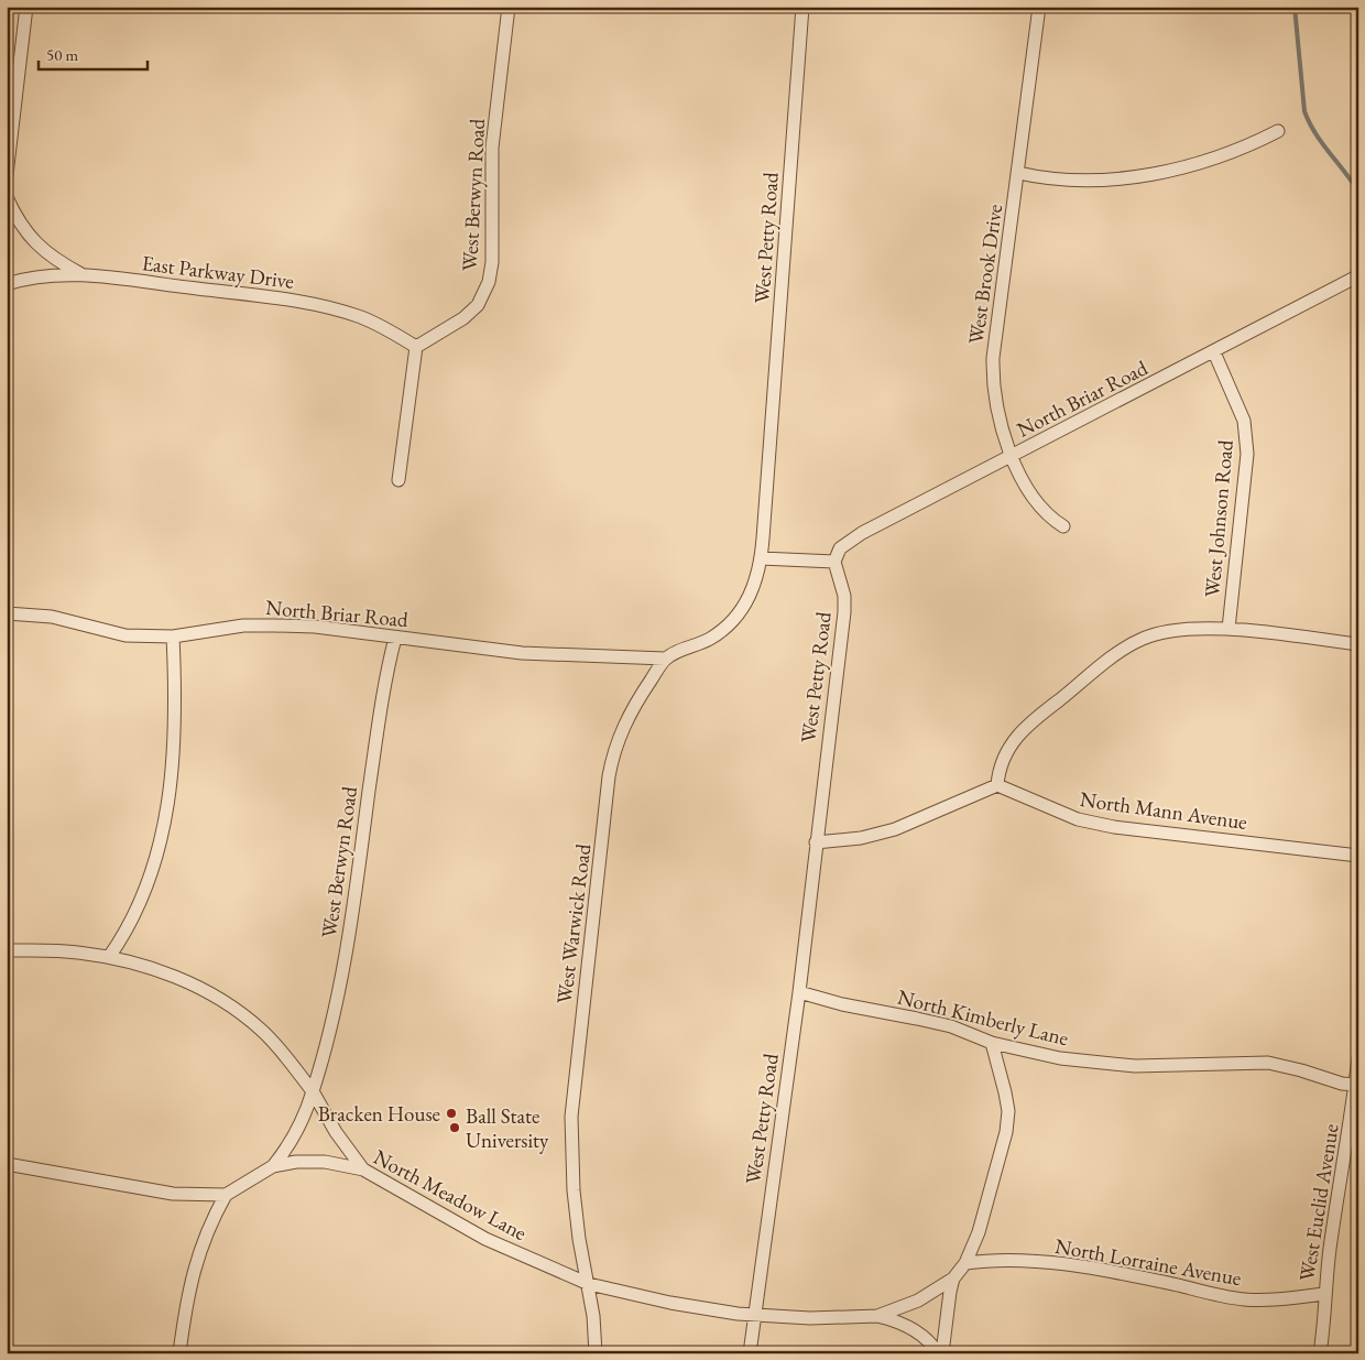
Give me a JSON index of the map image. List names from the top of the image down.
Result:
{
  "streets": {
    "street": [
      "West Berwyn Road",
      "West Petty Road",
      "East Parkway Drive",
      "West Brook Drive",
      "North Briar Road",
      "West Johnson Road",
      "North Mann Avenue",
      "West Warwick Road",
      "North Kimberly Lane",
      "North Meadow Lane",
      "West Euclid Avenue",
      "North Lorraine Avenue"
    ]
  },
  "crossings": [
    ["West Berwyn Road", "East Parkway Drive"],
    ["West Berwyn Road", "North Briar Road"],
    ["West Berwyn Road", "North Meadow Lane"],
    ["West Petty Road", "North Briar Road"],
    ["West Petty Road", "North Kimberly Lane"],
    ["West Petty Road", "North Meadow Lane"],
    ["West Brook Drive", "North Briar Road"],
    ["North Briar Road", "West Johnson Road"],
    ["North Briar Road", "West Warwick Road"],
    ["West Warwick Road", "North Meadow Lane"],
    ["North Kimberly Lane", "West Euclid Avenue"],
    ["West Euclid Avenue", "North Lorraine Avenue"]
  ],
  "places": ["Bracken House", "Ball State University"],
  "scale_bar": "50 m"
}
